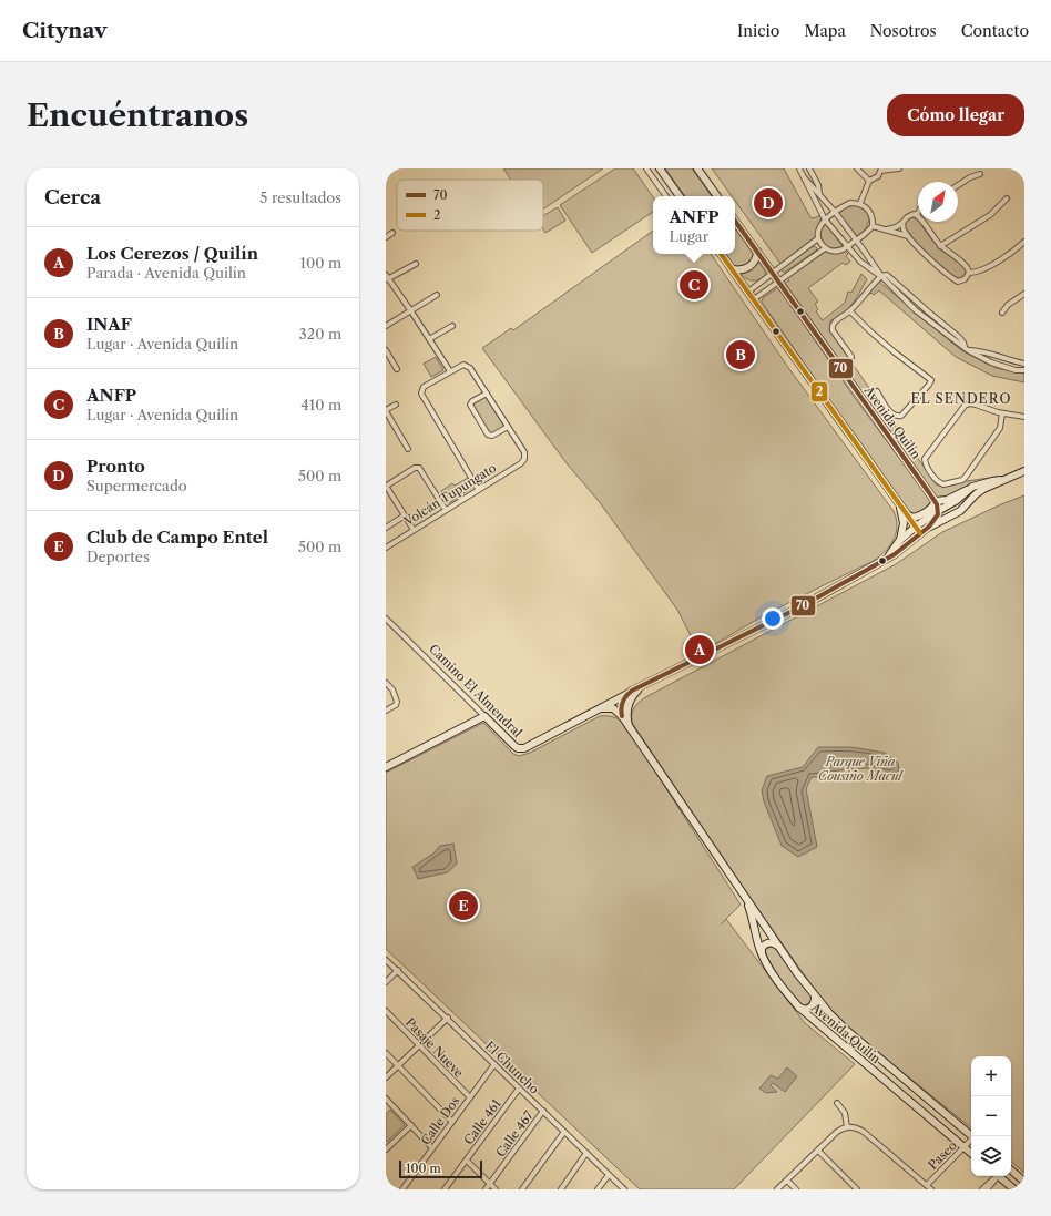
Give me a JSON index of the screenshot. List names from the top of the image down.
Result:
{
  "streets": {
    "main road": ["Avenida Quilín", "Camino El Almendral"],
    "street": [
      "Volcán Tupungato",
      "Pasaje Nueve",
      "El Chuncho",
      "Calle Dos",
      "Calle 461",
      "Calle 467",
      "Paseo"
    ]
  },
  "crossings": [
    ["Avenida Quilín", "Paseo"],
    ["Pasaje Nueve", "Calle Dos"],
    ["El Chuncho", "Calle Dos"],
    ["El Chuncho", "Calle 461"],
    ["El Chuncho", "Calle 467"]
  ],
  "districts": ["EL SENDERO"],
  "parks": ["Parque Viña Cousiño Macul"],
  "lines": ["transit line 70", "transit line 2"],
  "legend": ["70", "2"],
  "scale_bar": "100 m",
  "north": "top right",
  "page": {
    "header": "Citynav",
    "nav": [
      "Inicio",
      "Mapa",
      "Nosotros",
      "Contacto"
    ],
    "buttons": "Cómo llegar",
    "title": "Encuéntranos",
    "heading": ["Cerca", "5 resultados"],
    "pins": [
      "D",
      "C",
      "B",
      "A",
      "E"
    ],
    "popup": ["ANFP", "Lugar"],
    "list": [
      {
        "mark": "A",
        "name": "Los Cerezos / Quilín",
        "note": "Parada · Avenida Quilín",
        "value": "100 m"
      },
      {
        "mark": "B",
        "name": "INAF",
        "note": "Lugar · Avenida Quilín",
        "value": "320 m"
      },
      {
        "mark": "C",
        "name": "ANFP",
        "note": "Lugar · Avenida Quilín",
        "value": "410 m"
      },
      {
        "mark": "D",
        "name": "Pronto",
        "note": "Supermercado",
        "value": "500 m"
      },
      {
        "mark": "E",
        "name": "Club de Campo Entel",
        "note": "Deportes",
        "value": "500 m"
      }
    ],
    "map_buttons": ["+", "−"],
    "scale": "100 m"
  }
}
